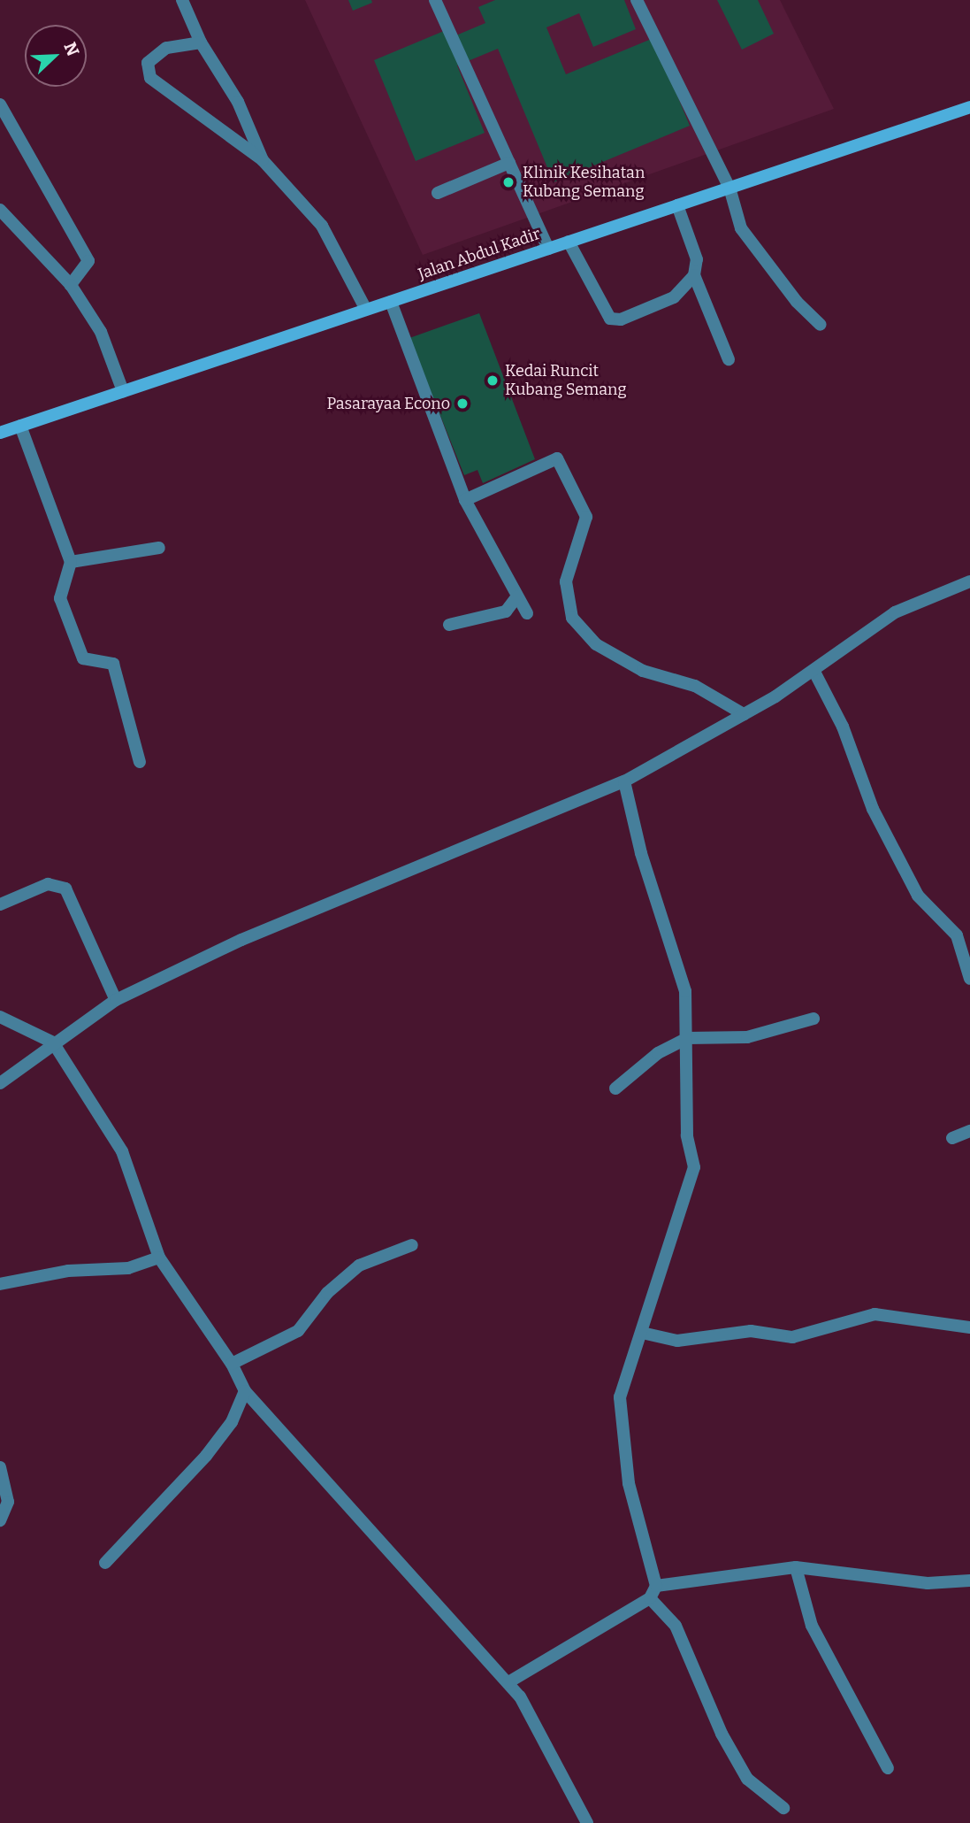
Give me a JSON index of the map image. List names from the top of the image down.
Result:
{
  "streets": {
    "main road": ["Jalan Abdul Kadir"]
  },
  "places": ["Klinik Kesihatan Kubang Semang", "Kedai Runcit Kubang Semang", "Pasarayaa Econo"],
  "north": "top right"
}
